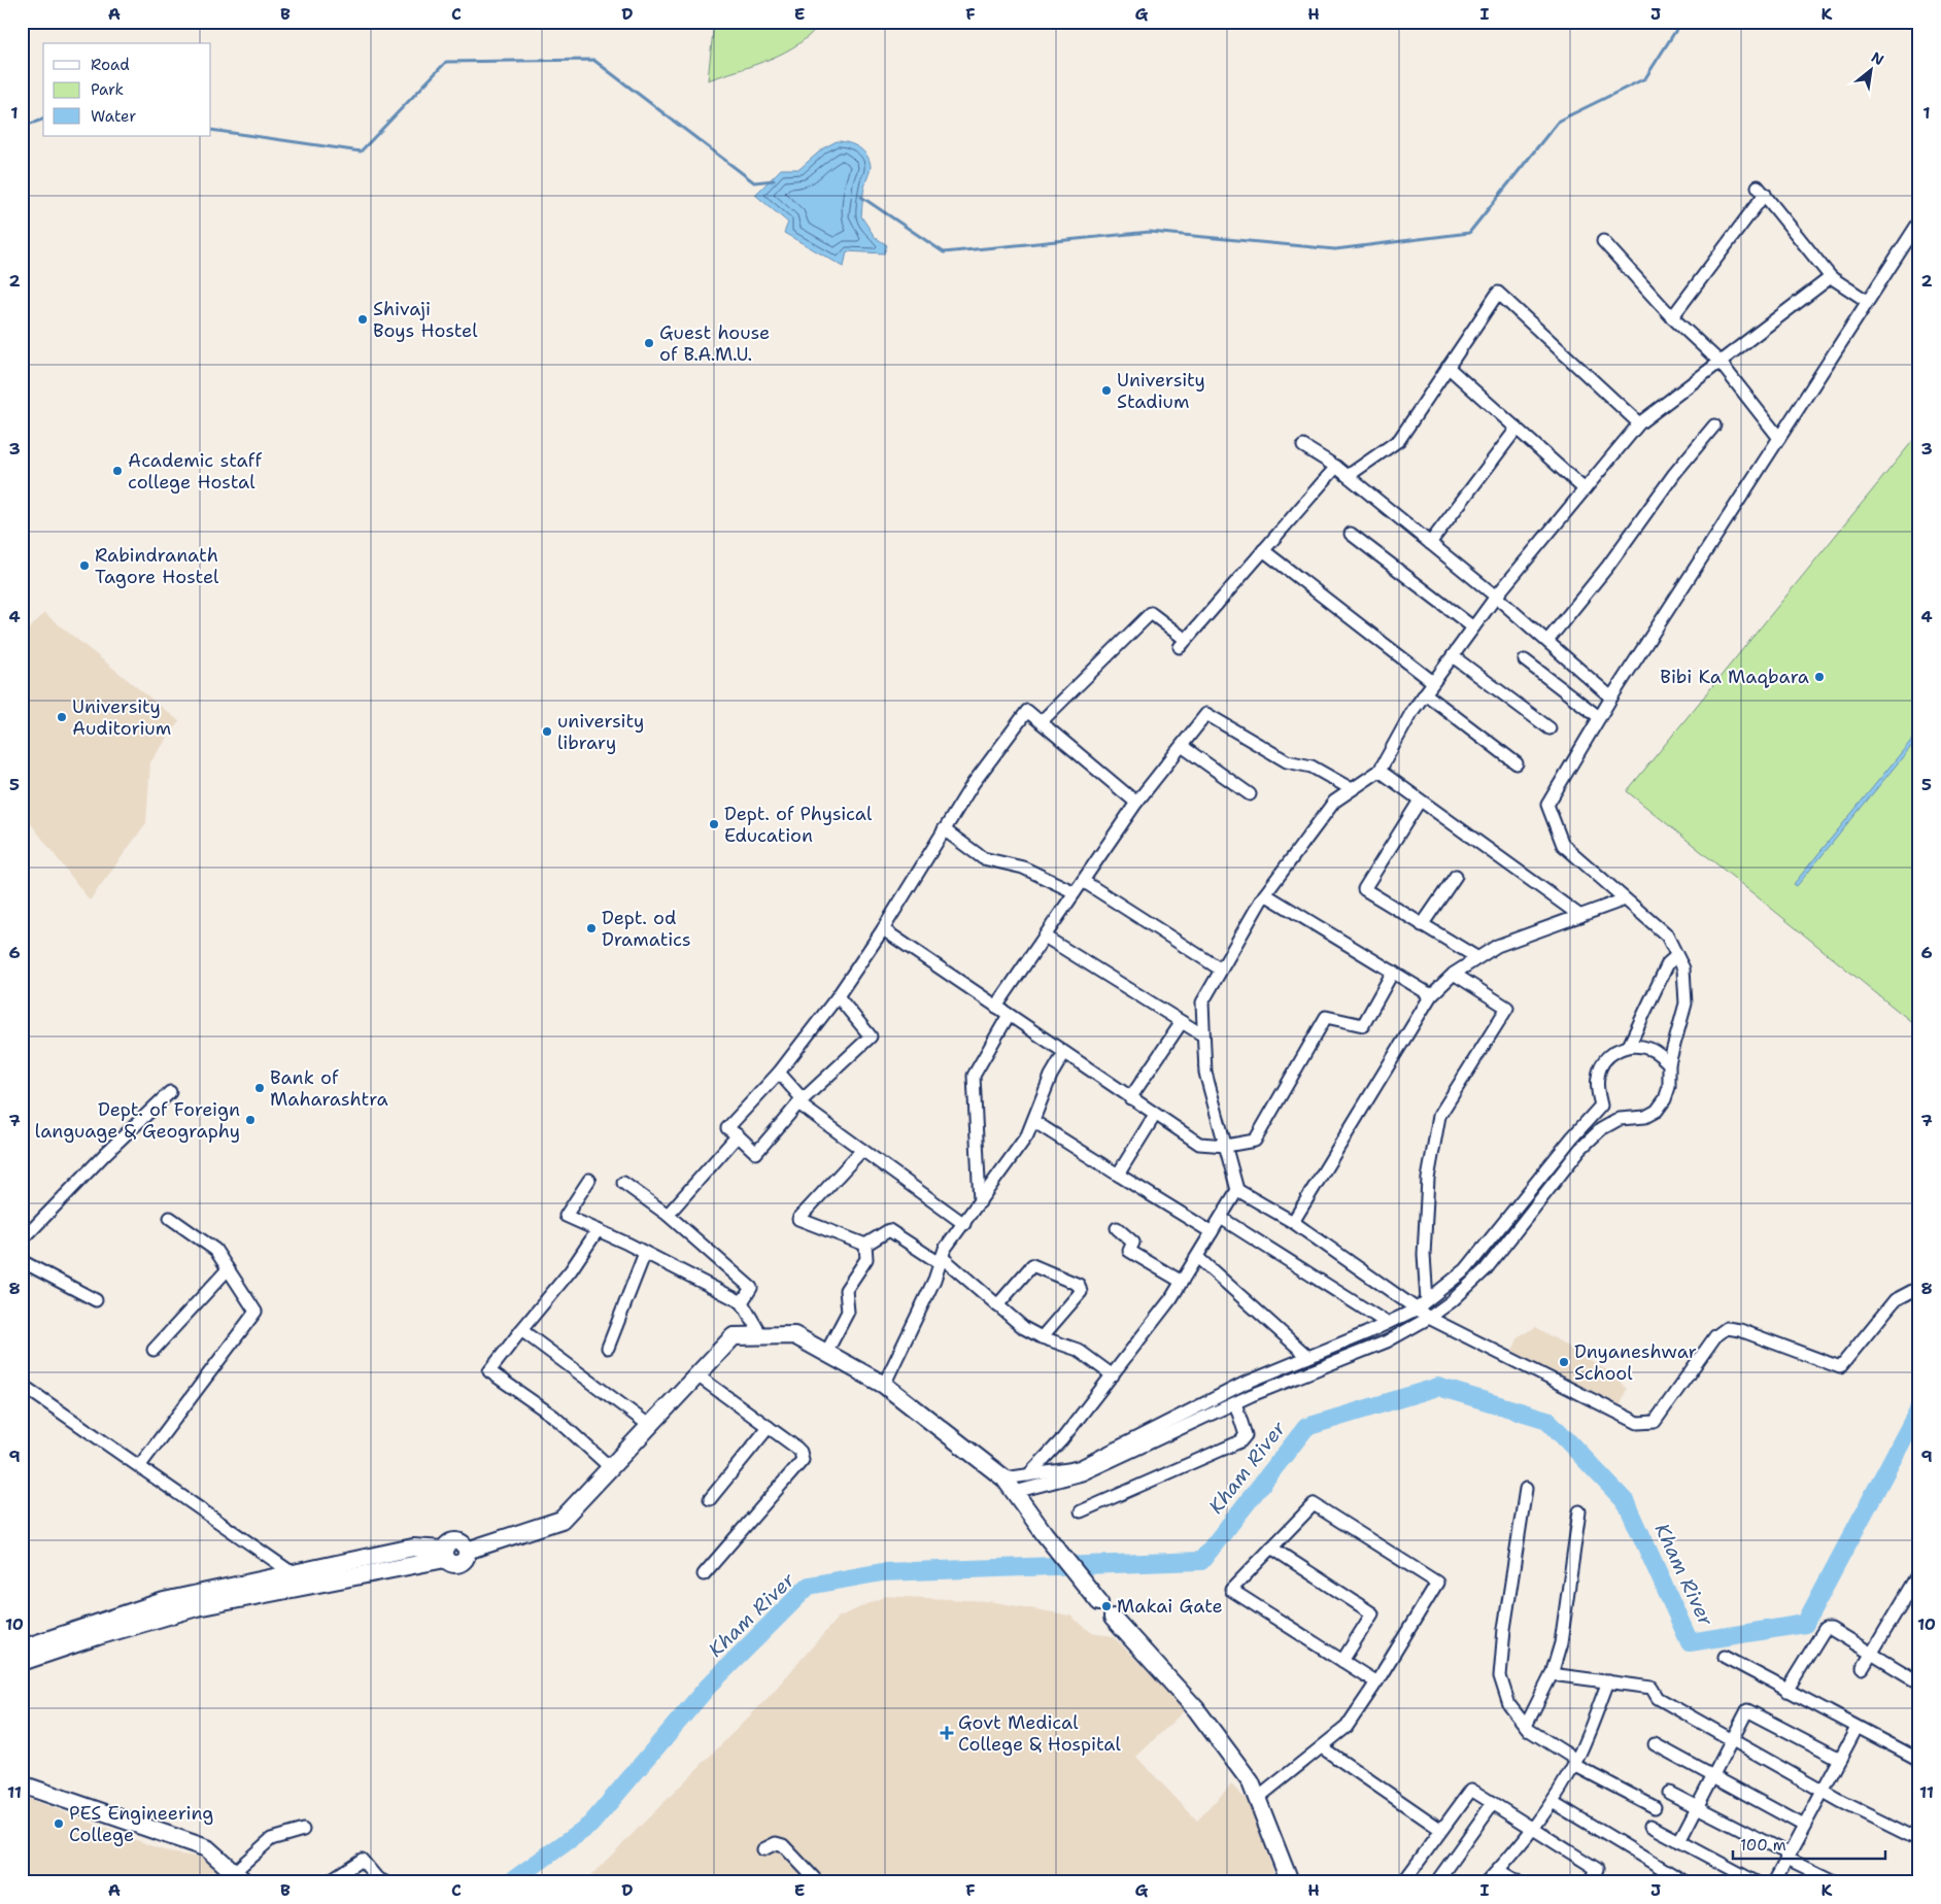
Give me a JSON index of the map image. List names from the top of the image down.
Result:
{
  "water": ["Kham River"],
  "places": {
    "other": [
      "Shivaji Boys Hostel",
      "Guest house of B.A.M.U.",
      "University Stadium",
      "Academic staff college Hostal",
      "Rabindranath Tagore Hostel",
      "Bibi Ka Maqbara",
      "University Auditorium",
      "university library",
      "Dept. of Physical Education",
      "Dept. od Dramatics",
      "Bank of Maharashtra",
      "Dept. of Foreign language & Geography",
      "Dnyaneshwar School",
      "Makai Gate",
      "PES Engineering College"
    ],
    "health": ["Govt Medical College & Hospital"]
  },
  "legend": ["Road", "Park", "Water"],
  "scale_bar": "100 m",
  "north": "top right",
  "grid": {
    "columns": [
      "A",
      "B",
      "C",
      "D",
      "E",
      "F",
      "G",
      "H",
      "I",
      "J",
      "K"
    ],
    "rows": [
      "1",
      "2",
      "3",
      "4",
      "5",
      "6",
      "7",
      "8",
      "9",
      "10",
      "11"
    ]
  }
}
